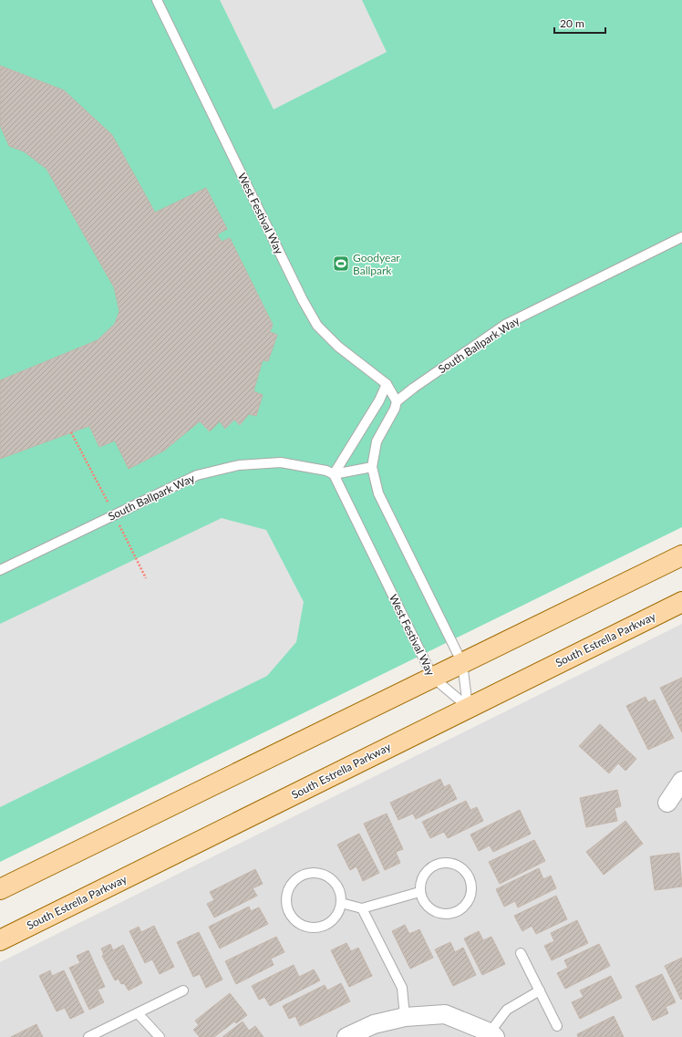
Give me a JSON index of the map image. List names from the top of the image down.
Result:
{
  "streets": {
    "main road": ["South Estrella Parkway"],
    "lane": ["West Festival Way", "South Ballpark Way"]
  },
  "crossings": [
    ["West Festival Way", "South Ballpark Way"],
    ["West Festival Way", "South Estrella Parkway"]
  ],
  "places": {
    "sports": ["Goodyear Ballpark"]
  },
  "scale_bar": "20 m"
}
